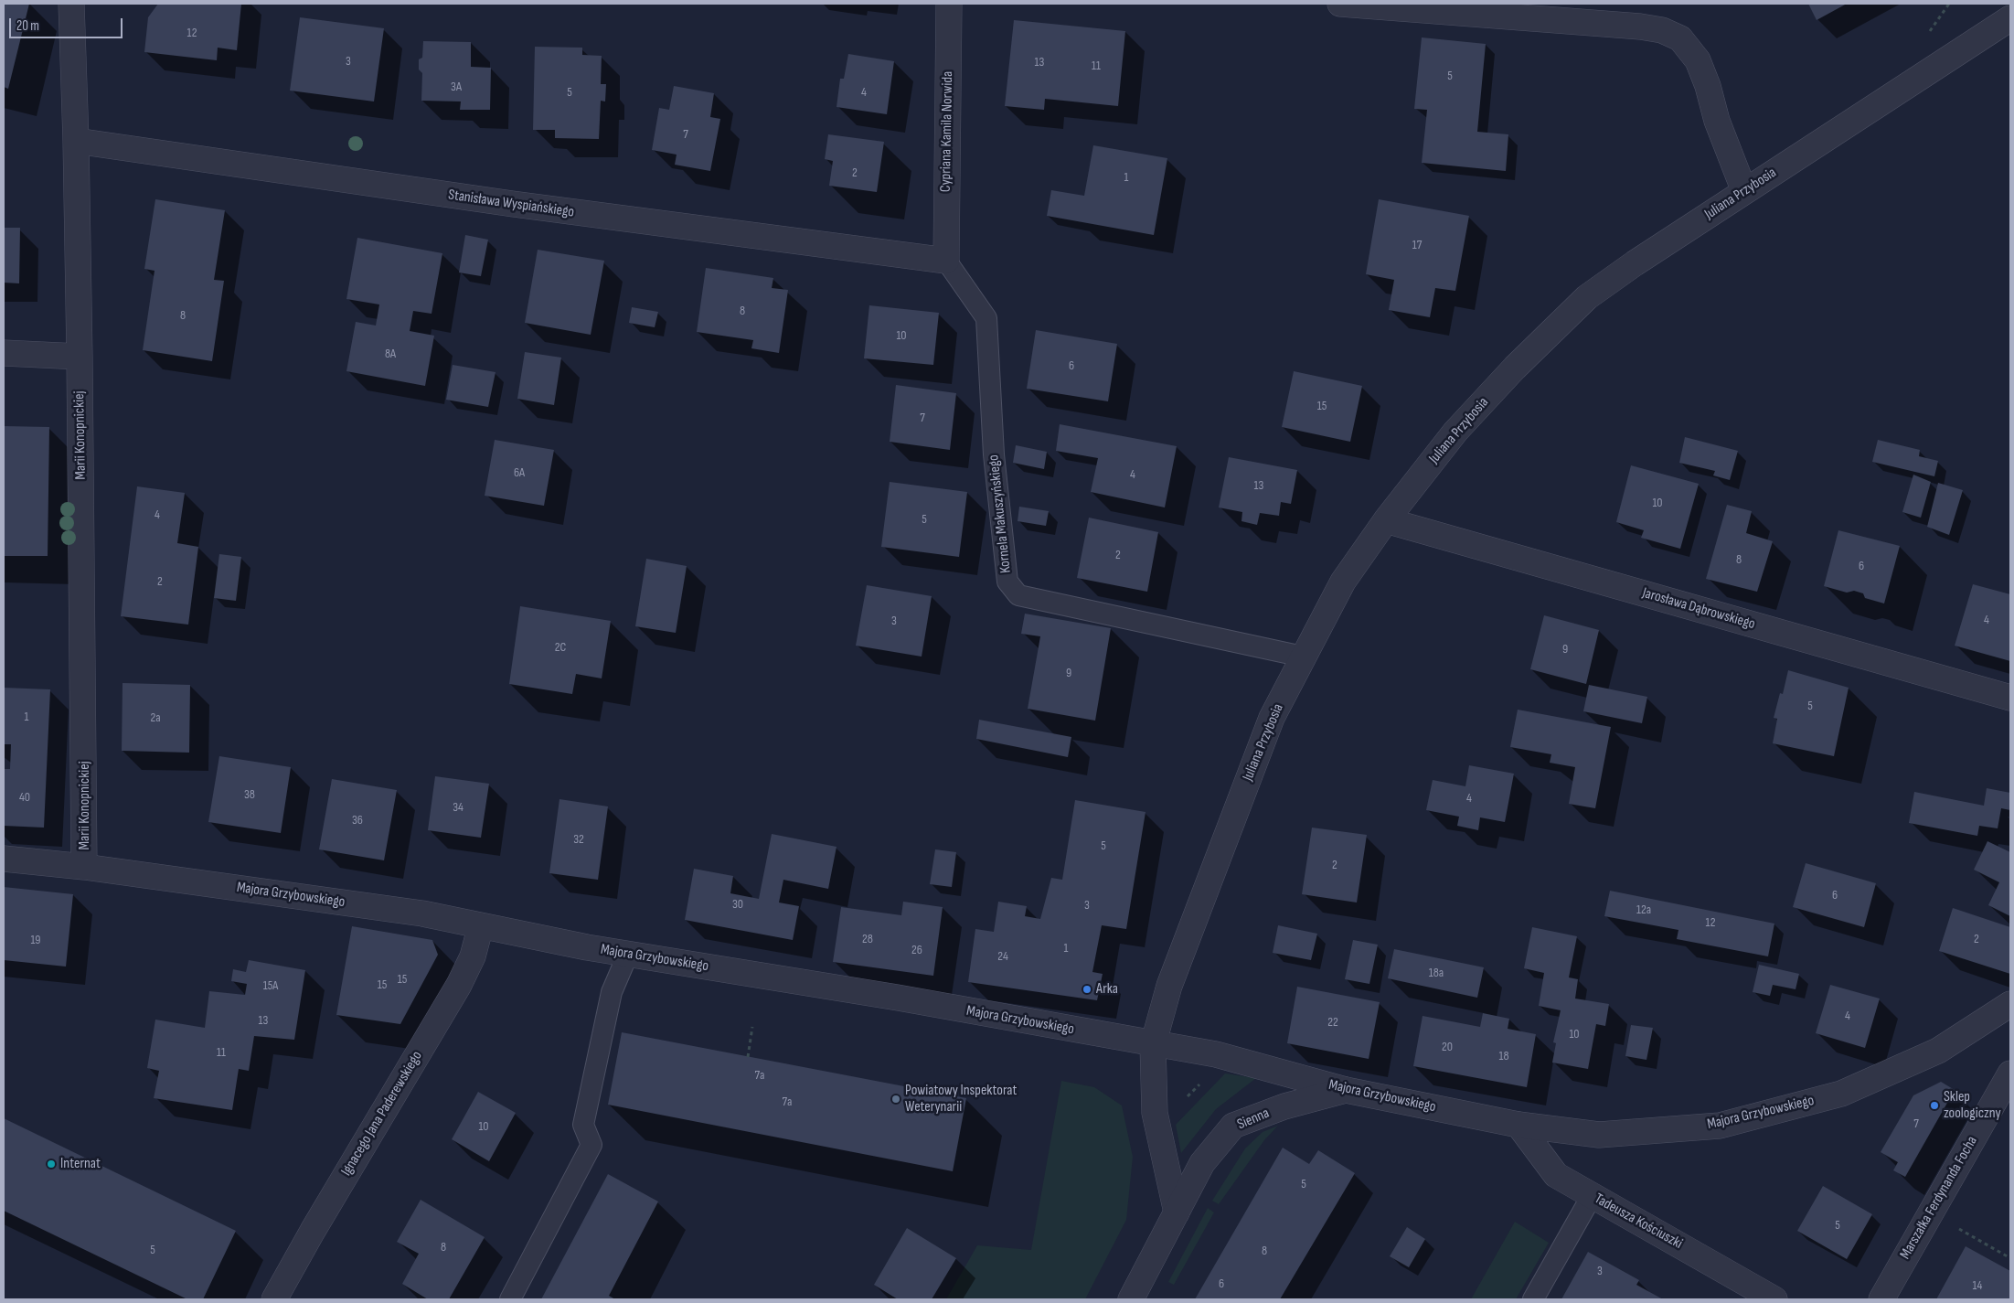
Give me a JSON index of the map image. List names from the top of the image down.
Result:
{
  "streets": {
    "street": [
      "Cypriana Kamila Norwida",
      "Juliana Przybosia",
      "Stanisława Wyspiańskiego",
      "Marii Konopnickiej",
      "Jarosława Dąbrowskiego",
      "Majora Grzybowskiego",
      "Ignacego Jana Paderewskiego",
      "Sienna",
      "Marszałka Ferdynanda Focha",
      "Tadeusza Kościuszki"
    ],
    "lane": ["Kornela Makuszyńskiego"]
  },
  "crossings": [
    ["Cypriana Kamila Norwida", "Stanisława Wyspiańskiego"],
    ["Cypriana Kamila Norwida", "Kornela Makuszyńskiego"],
    ["Juliana Przybosia", "Kornela Makuszyńskiego"],
    ["Juliana Przybosia", "Jarosława Dąbrowskiego"],
    ["Juliana Przybosia", "Majora Grzybowskiego"],
    ["Stanisława Wyspiańskiego", "Marii Konopnickiej"],
    ["Stanisława Wyspiańskiego", "Kornela Makuszyńskiego"],
    ["Marii Konopnickiej", "Majora Grzybowskiego"],
    ["Majora Grzybowskiego", "Ignacego Jana Paderewskiego"],
    ["Majora Grzybowskiego", "Sienna"],
    ["Majora Grzybowskiego", "Tadeusza Kościuszki"]
  ],
  "places": [
    "Arka",
    "Powiatowy Inspektorat Weterynarii",
    "Sklep zoologiczny",
    "Internat"
  ],
  "house_numbers": [
    "12",
    "3",
    "13",
    "11",
    "5",
    "3A",
    "5",
    "4",
    "7",
    "2",
    "1",
    "17",
    "8",
    "8",
    "10",
    "8A",
    "6",
    "15",
    "7",
    "6A",
    "4",
    "13",
    "10",
    "4",
    "5",
    "2",
    "8",
    "6",
    "2",
    "4",
    "3",
    "2C",
    "9",
    "9",
    "5",
    "1",
    "2a",
    "38",
    "40",
    "4",
    "34",
    "36",
    "32",
    "5",
    "2",
    "6",
    "30",
    "3",
    "12a",
    "12",
    "28",
    "2",
    "19",
    "1",
    "26",
    "24",
    "18a",
    "15",
    "15",
    "15A",
    "4",
    "13",
    "22",
    "10",
    "20",
    "11",
    "18",
    "7a",
    "7a",
    "7",
    "10",
    "5",
    "5",
    "8",
    "5",
    "8",
    "3",
    "6",
    "14"
  ],
  "scale_bar": "20 m"
}
